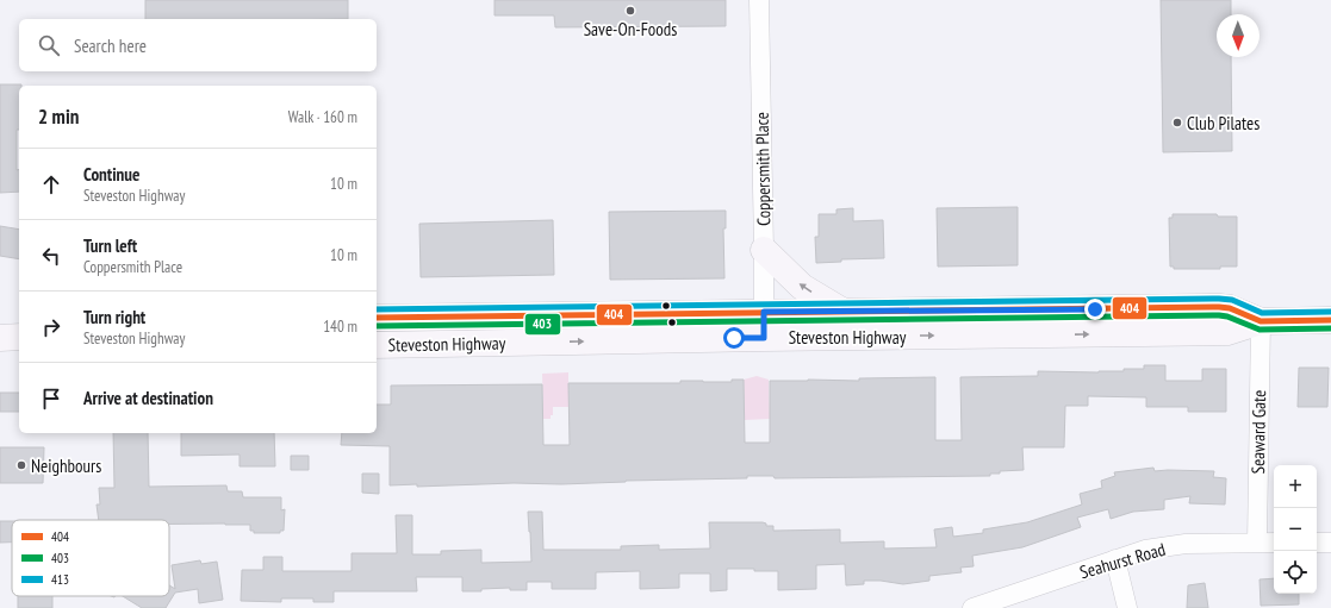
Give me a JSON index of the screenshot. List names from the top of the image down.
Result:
{
  "streets": {
    "main road": ["Steveston Highway"],
    "street": ["Coppersmith Place", "Seaward Gate", "Seahurst Road"]
  },
  "crossings": [
    ["Coppersmith Place", "Steveston Highway"],
    ["Steveston Highway", "Seaward Gate"],
    ["Seaward Gate", "Seahurst Road"]
  ],
  "places": ["Save-On-Foods", "Club Pilates", "Neighbours"],
  "lines": ["transit line 413", "transit line 404", "transit line 403"],
  "legend": ["404", "403", "413"],
  "north": "bottom",
  "page": {
    "search": "Search here",
    "heading": ["2 min", "Walk · 160 m"],
    "list": [
      ["Continue", "Steveston Highway", "10 m"],
      ["Turn left", "Coppersmith Place", "10 m"],
      ["Turn right", "Steveston Highway", "140 m"],
      "Arrive at destination"
    ],
    "map_buttons": ["+", "−"]
  }
}
